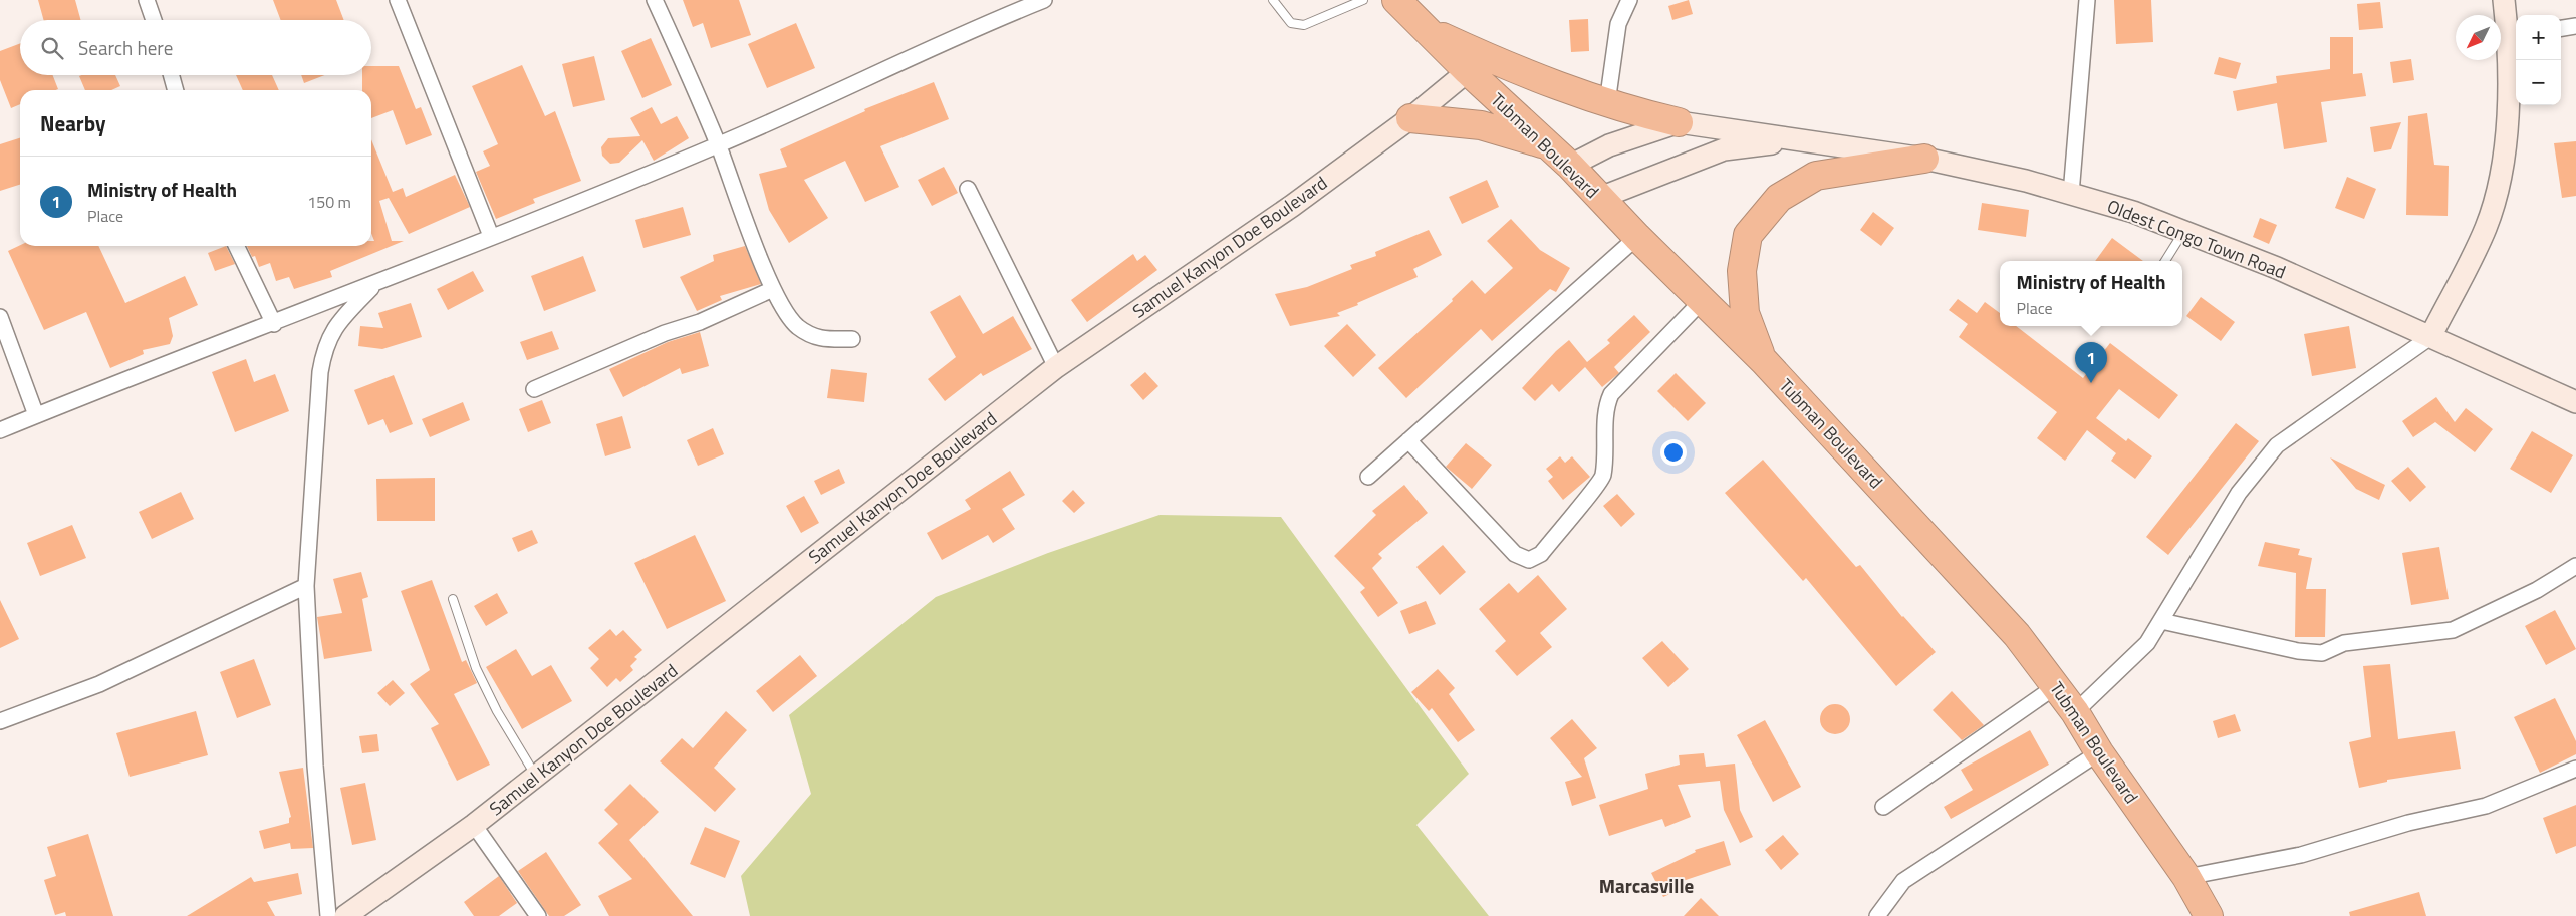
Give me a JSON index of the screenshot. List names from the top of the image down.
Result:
{
  "streets": {
    "highway": ["Tubman Boulevard"],
    "street": ["Oldest Congo Town Road", "Samuel Kanyon Doe Boulevard"]
  },
  "crossings": [
    ["Tubman Boulevard", "Samuel Kanyon Doe Boulevard"]
  ],
  "districts": ["Marcasville"],
  "north": "bottom left",
  "page": {
    "map_buttons": ["+", "−"],
    "search": "Search here",
    "heading": "Nearby",
    "list": [
      {
        "mark": "1",
        "name": "Ministry of Health",
        "note": "Place",
        "value": "150 m"
      }
    ],
    "popup": ["Ministry of Health", "Place"],
    "pins": "1"
  }
}
